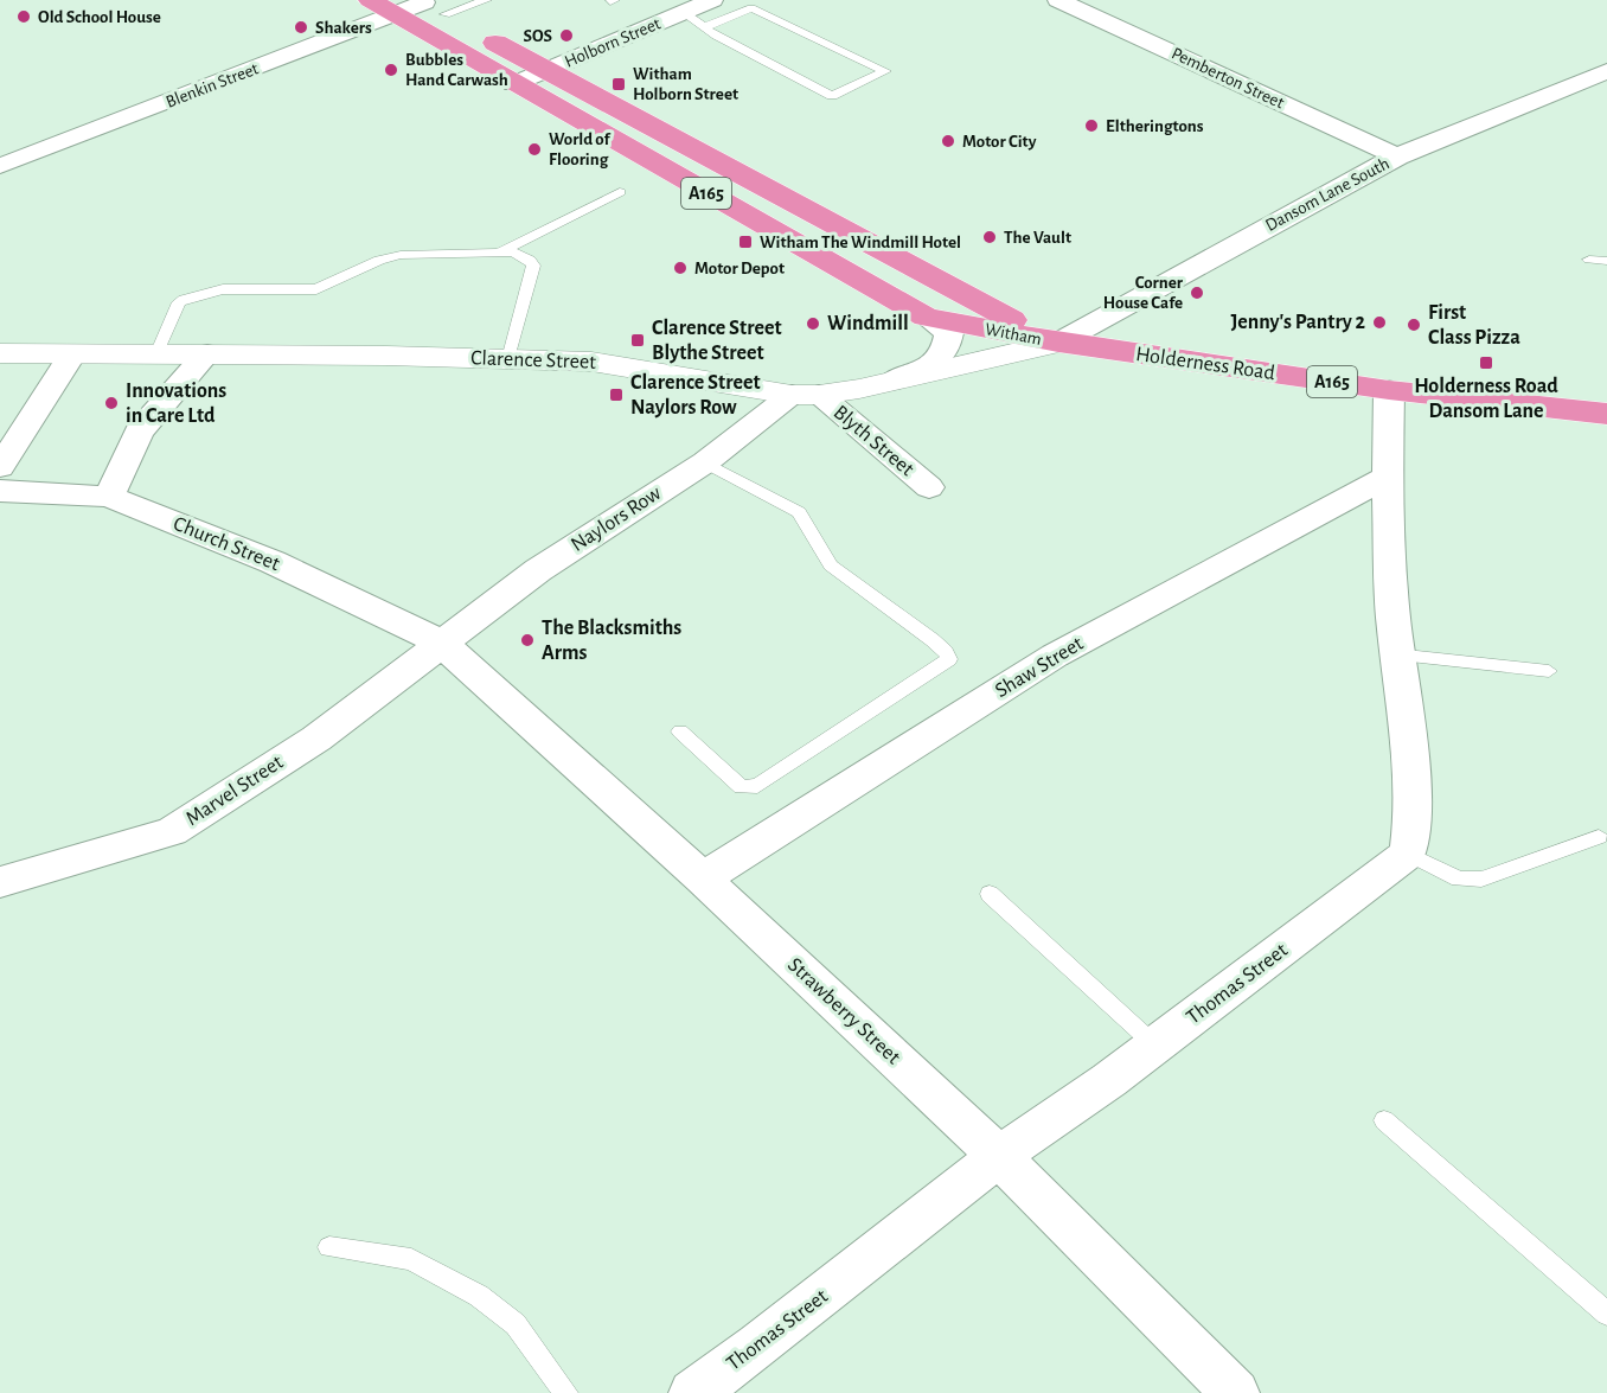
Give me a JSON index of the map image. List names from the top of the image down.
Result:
{
  "streets": {
    "highway": ["A165", "Witham", "Holderness Road"],
    "street": [
      "Holborn Street",
      "Pemberton Street",
      "Blenkin Street",
      "Dansom Lane South",
      "Clarence Street",
      "Blyth Street",
      "Naylors Row",
      "Church Street",
      "Shaw Street",
      "Marvel Street",
      "Thomas Street",
      "Strawberry Street"
    ]
  },
  "crossings": [
    ["Holborn Street", "Witham"],
    ["Pemberton Street", "Dansom Lane South"],
    ["Blenkin Street", "Witham"],
    ["Dansom Lane South", "Witham"],
    ["Dansom Lane South", "Clarence Street"],
    ["Dansom Lane South", "Holderness Road"],
    ["Witham", "Clarence Street"],
    ["Witham", "Holderness Road"],
    ["Clarence Street", "Holderness Road"],
    ["Clarence Street", "Blyth Street"],
    ["Clarence Street", "Naylors Row"],
    ["Blyth Street", "Naylors Row"],
    ["Naylors Row", "Church Street"],
    ["Naylors Row", "Marvel Street"],
    ["Naylors Row", "Strawberry Street"],
    ["Church Street", "Marvel Street"],
    ["Church Street", "Strawberry Street"],
    ["Shaw Street", "Strawberry Street"],
    ["Marvel Street", "Strawberry Street"],
    ["Thomas Street", "Strawberry Street"]
  ],
  "places": {
    "other": [
      "Old School House",
      "Shakers",
      "SOS",
      "Bubbles Hand Carwash",
      "Eltheringtons",
      "Motor City",
      "World of Flooring",
      "The Vault",
      "Motor Depot",
      "Corner House Cafe",
      "Jenny's Pantry 2",
      "Windmill",
      "First Class Pizza",
      "Innovations in Care Ltd",
      "The Blacksmiths Arms"
    ],
    "transit": [
      "Witham Holborn Street",
      "Witham The Windmill Hotel",
      "Clarence Street Blythe Street",
      "Holderness Road Dansom Lane",
      "Clarence Street Naylors Row"
    ]
  }
}
